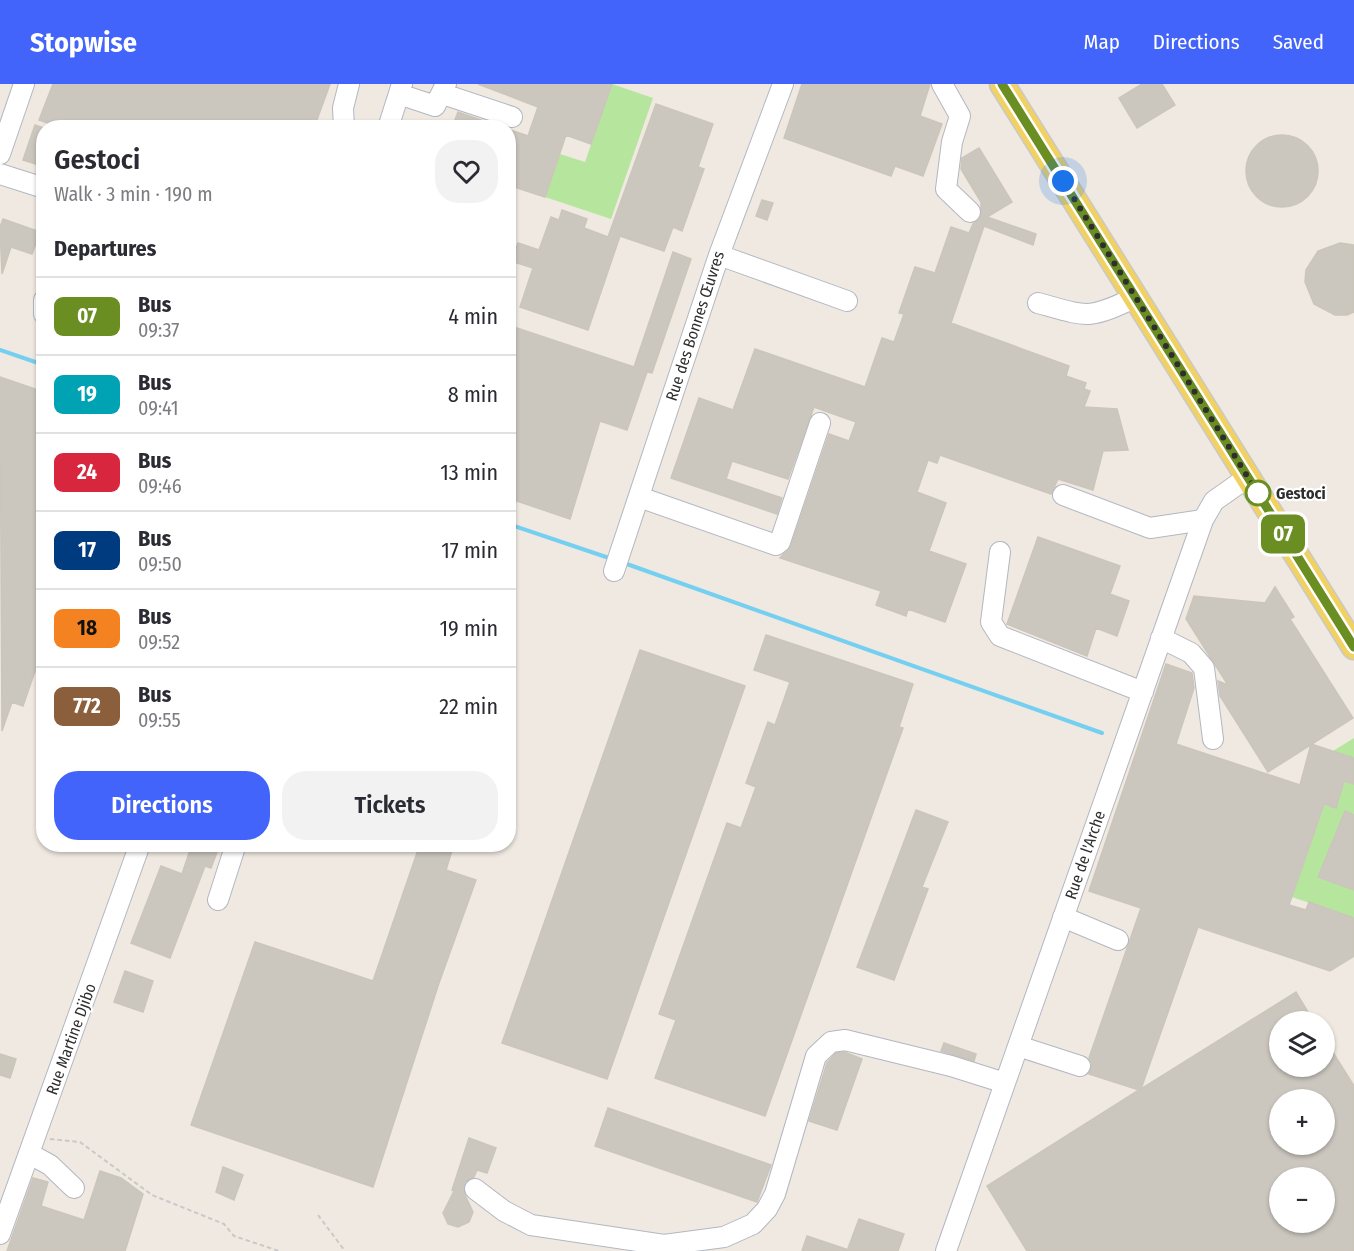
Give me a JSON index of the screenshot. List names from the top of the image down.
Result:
{
  "streets": {
    "street": ["Rue des Bonnes Œuvres", "Rue de l'Arche", "Rue Martine Djibo"]
  },
  "places": ["Gestoci"],
  "lines": ["bus line 07"],
  "page": {
    "header": "Stopwise",
    "nav": ["Map", "Directions", "Saved"],
    "on_map": "07",
    "heading": [
      ["Gestoci", "Walk · 3 min · 190 m"],
      "Departures"
    ],
    "list": [
      {
        "mark": "07",
        "name": "Bus",
        "note": "09:37",
        "value": "4 min"
      },
      {
        "mark": "19",
        "name": "Bus",
        "note": "09:41",
        "value": "8 min"
      },
      {
        "mark": "24",
        "name": "Bus",
        "note": "09:46",
        "value": "13 min"
      },
      {
        "mark": "17",
        "name": "Bus",
        "note": "09:50",
        "value": "17 min"
      },
      {
        "mark": "18",
        "name": "Bus",
        "note": "09:52",
        "value": "19 min"
      },
      {
        "mark": "772",
        "name": "Bus",
        "note": "09:55",
        "value": "22 min"
      }
    ],
    "buttons": ["Directions", "Tickets"],
    "map_buttons": ["+", "−"]
  }
}
